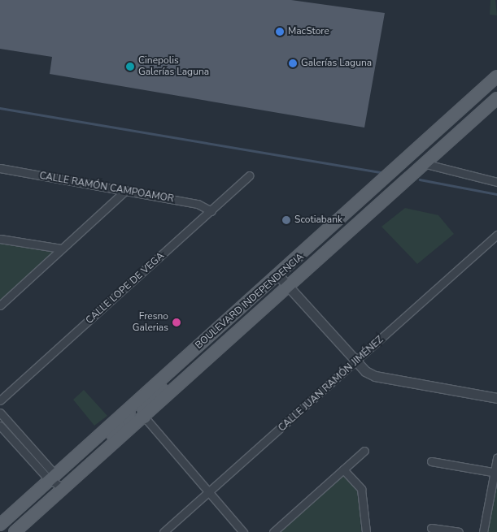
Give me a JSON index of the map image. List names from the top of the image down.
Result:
{
  "streets": {
    "main road": ["BOULEVARD INDEPENDENCIA"],
    "street": ["CALLE RAMÓN CAMPOAMOR", "CALLE LOPE DE VEGA", "CALLE JUAN RAMÓN JIMÉNEZ"]
  },
  "crossings": [
    ["CALLE RAMÓN CAMPOAMOR", "CALLE LOPE DE VEGA"]
  ],
  "places": [
    "MacStore",
    "Galerías Laguna",
    "Cinepolis Galerías Laguna",
    "Scotiabank",
    "Fresno Galerias"
  ]
}
